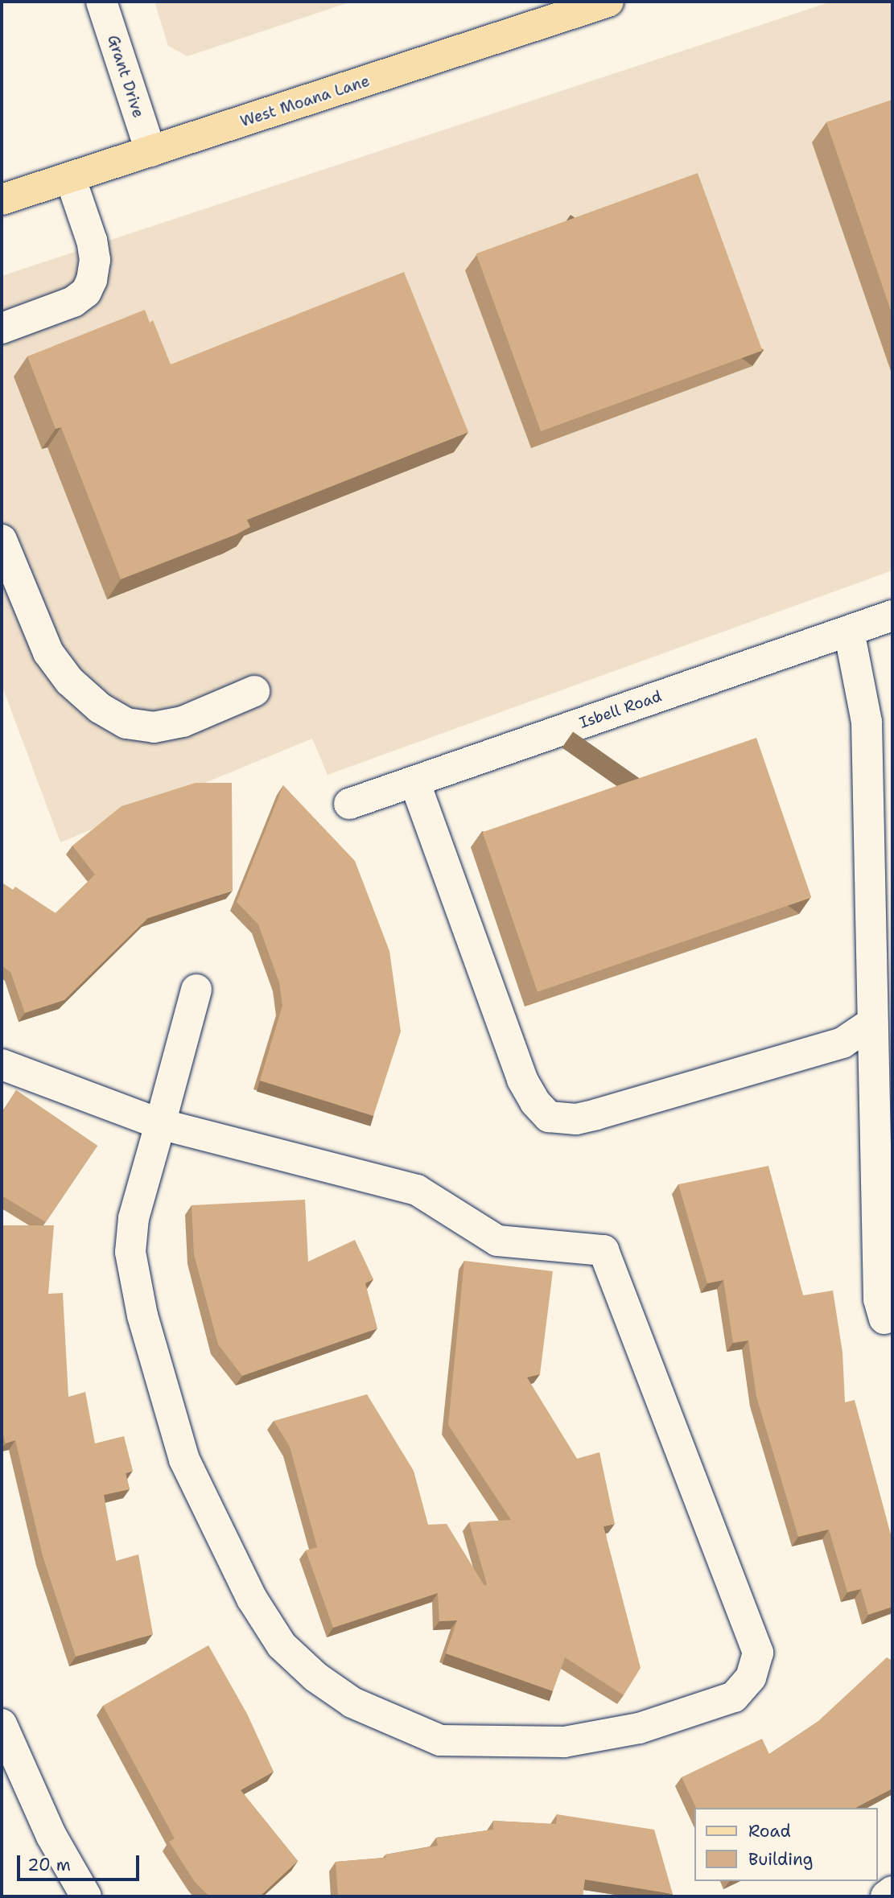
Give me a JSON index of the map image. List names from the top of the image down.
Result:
{
  "streets": {
    "main road": ["West Moana Lane"],
    "street": ["Grant Drive", "Isbell Road"]
  },
  "crossings": [
    ["Grant Drive", "West Moana Lane"]
  ],
  "legend": ["Road", "Building"],
  "scale_bar": "20 m"
}
